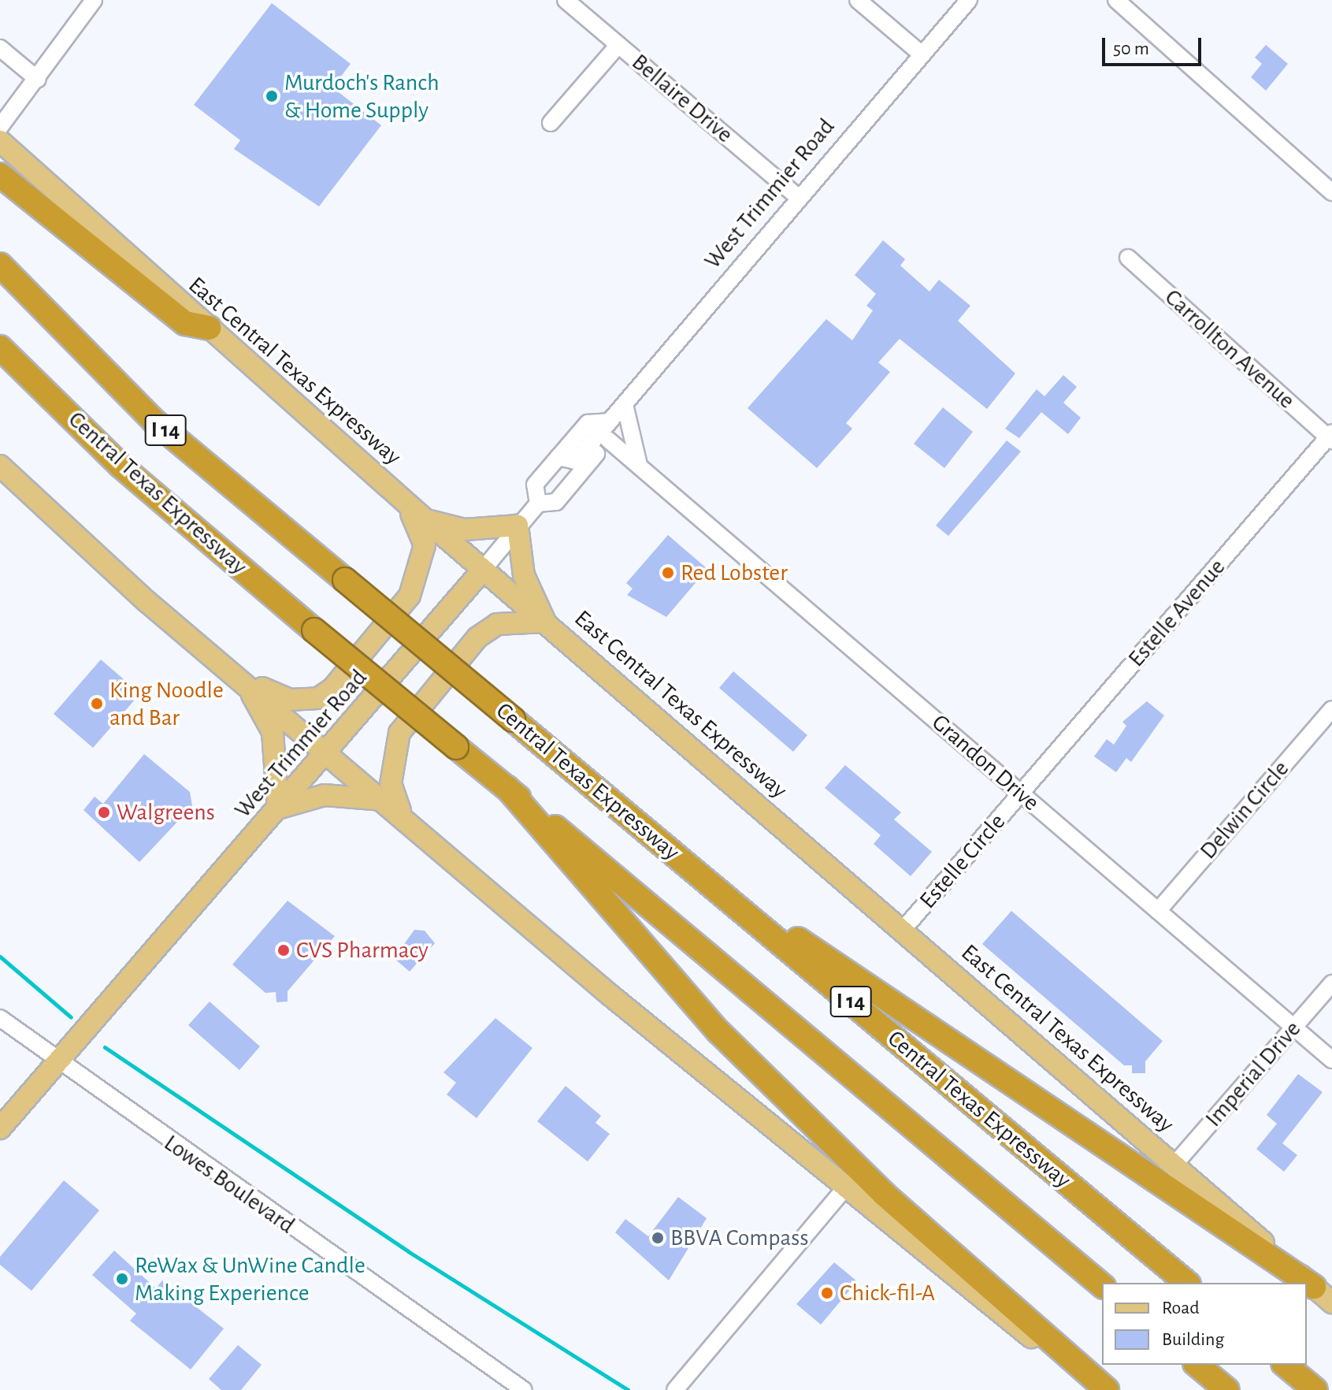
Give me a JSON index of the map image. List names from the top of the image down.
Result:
{
  "streets": {
    "highway": ["I 14", "Central Texas Expressway"],
    "main road": ["West Trimmier Road", "East Central Texas Expressway"],
    "street": [
      "Bellaire Drive",
      "Carrollton Avenue",
      "Estelle Avenue",
      "Grandon Drive",
      "Delwin Circle",
      "Estelle Circle",
      "Imperial Drive",
      "Lowes Boulevard"
    ]
  },
  "crossings": [
    ["Bellaire Drive", "West Trimmier Road"],
    ["West Trimmier Road", "East Central Texas Expressway"],
    ["West Trimmier Road", "Grandon Drive"],
    ["West Trimmier Road", "Lowes Boulevard"],
    ["Carrollton Avenue", "Estelle Avenue"],
    ["East Central Texas Expressway", "Estelle Circle"],
    ["East Central Texas Expressway", "Imperial Drive"],
    ["Estelle Avenue", "Grandon Drive"],
    ["Estelle Avenue", "Estelle Circle"],
    ["Grandon Drive", "Delwin Circle"],
    ["Grandon Drive", "Estelle Circle"],
    ["Grandon Drive", "Imperial Drive"]
  ],
  "places": [
    "Murdoch's Ranch & Home Supply",
    "Red Lobster",
    "King Noodle and Bar",
    "Walgreens",
    "CVS Pharmacy",
    "BBVA Compass",
    "ReWax & UnWine Candle Making Experience",
    "Chick-fil-A"
  ],
  "legend": ["Road", "Building"],
  "scale_bar": "50 m"
}
